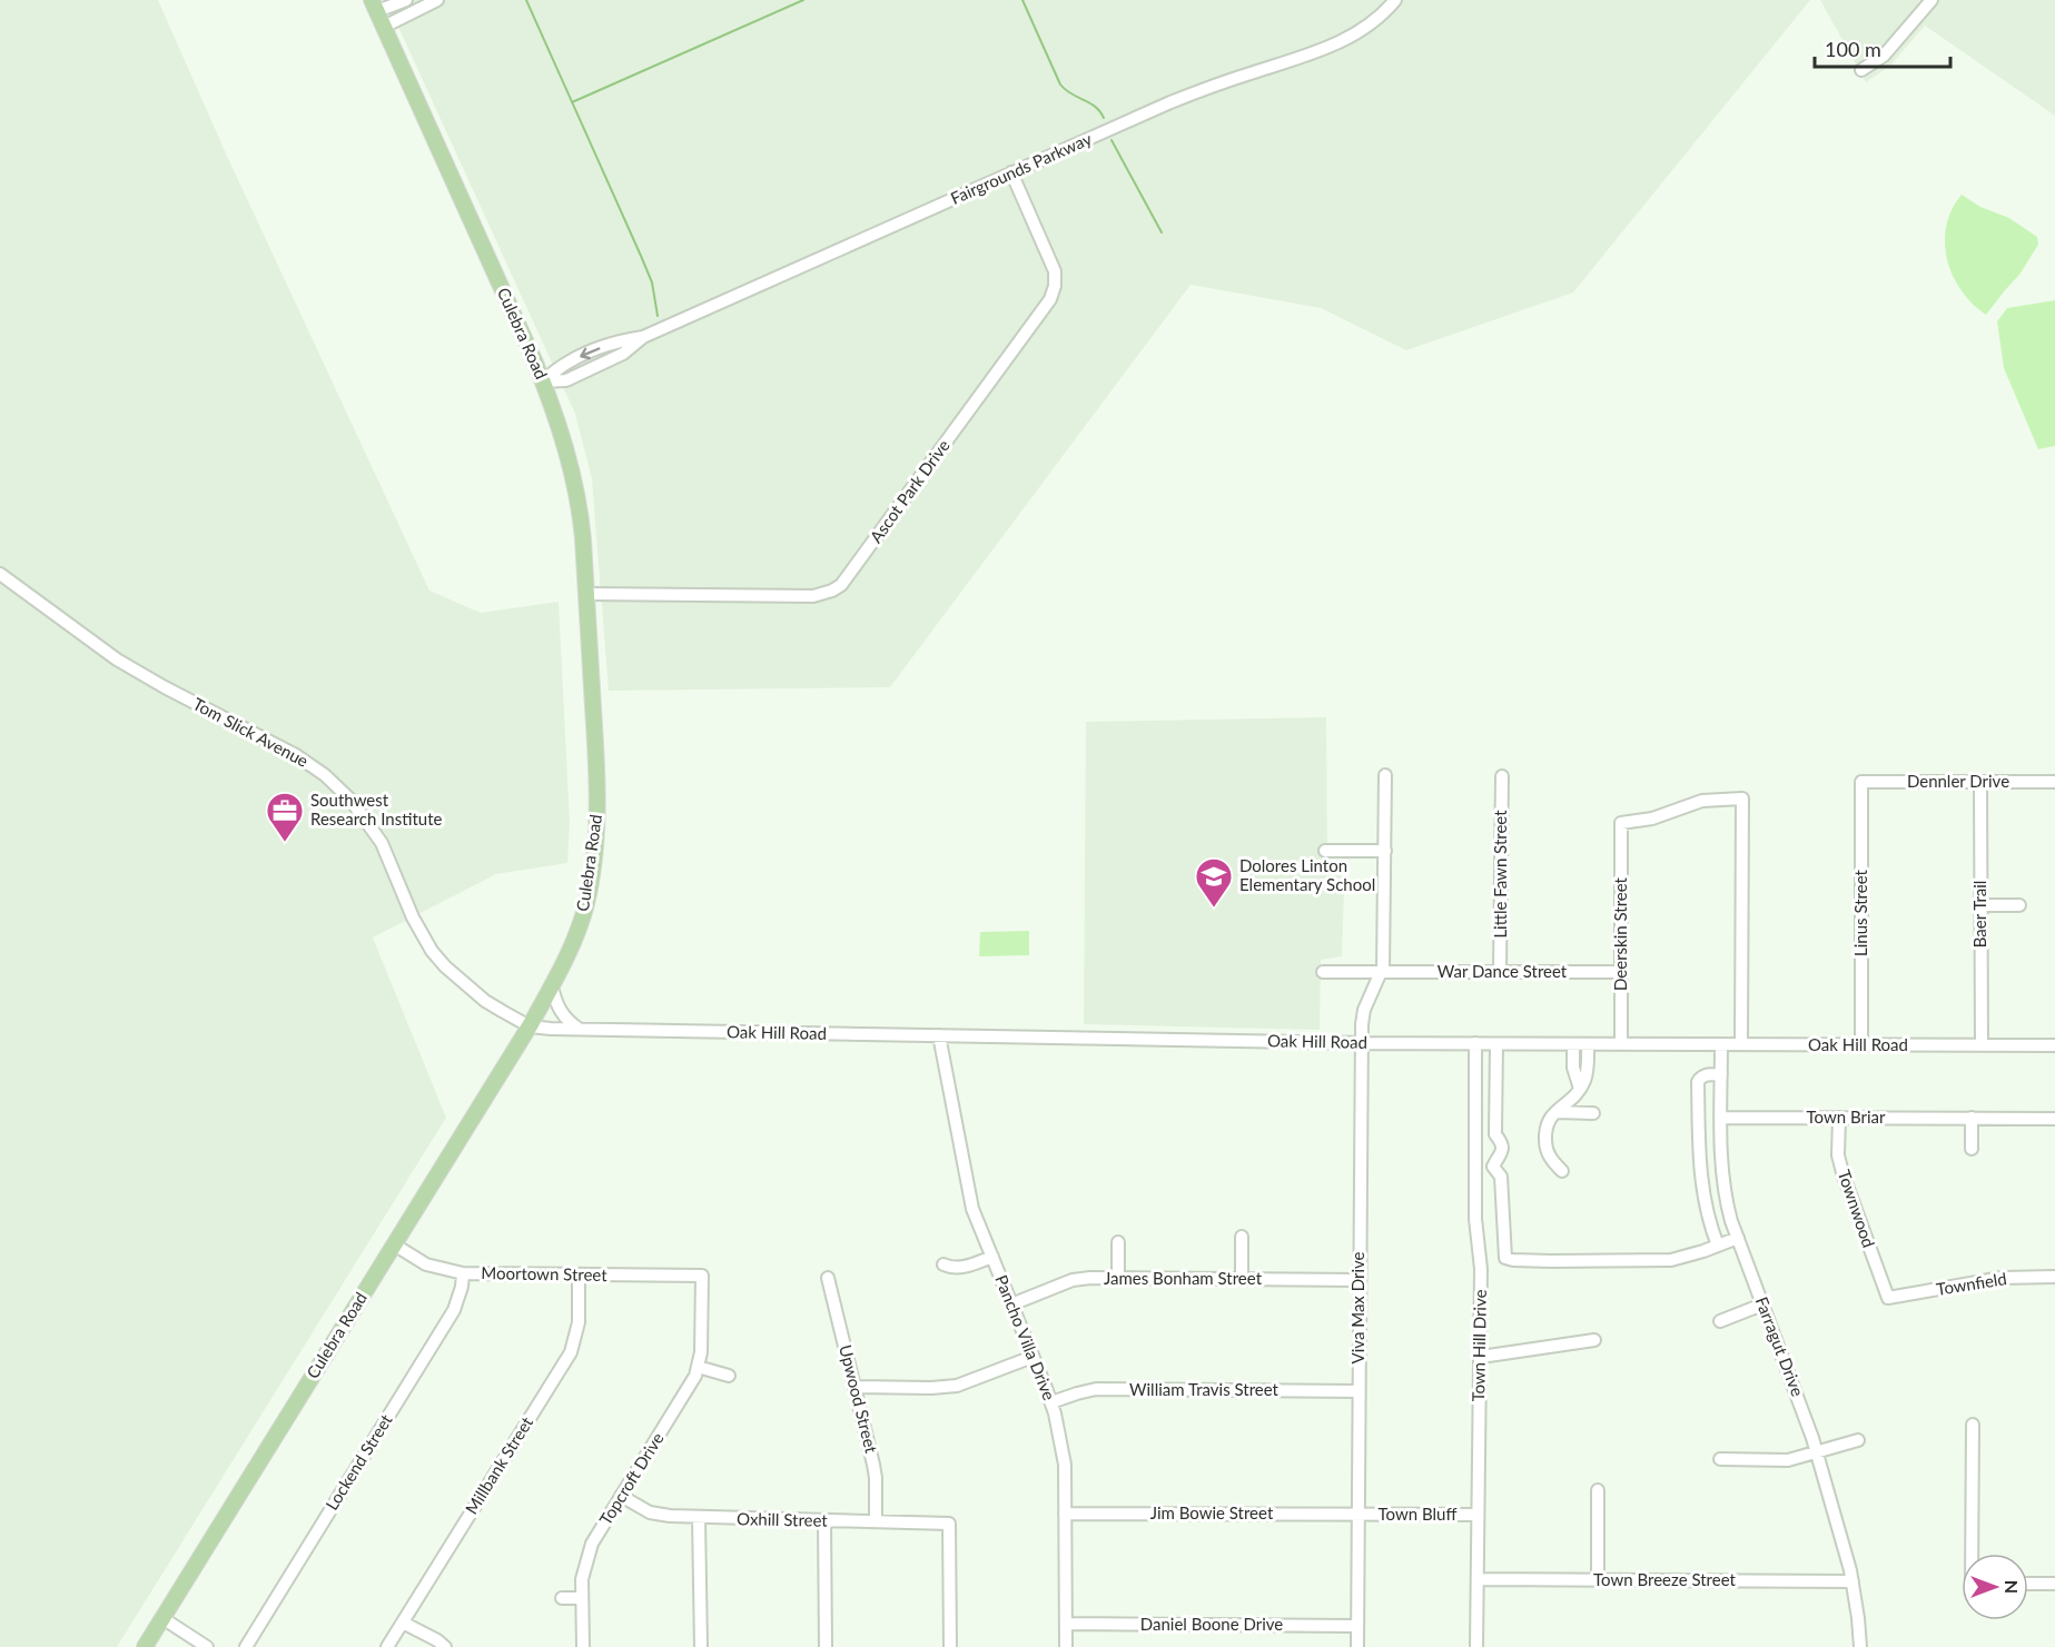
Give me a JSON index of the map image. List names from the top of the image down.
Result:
{
  "streets": {
    "main road": ["Culebra Road"],
    "street": [
      "Fairgrounds Parkway",
      "Ascot Park Drive",
      "Tom Slick Avenue",
      "Dennler Drive",
      "Little Fawn Street",
      "Linus Street",
      "Baer Trail",
      "Deerskin Street",
      "War Dance Street",
      "Oak Hill Road",
      "Town Briar",
      "Townwood",
      "Moortown Street",
      "James Bonham Street",
      "Townfield",
      "Viva Max Drive",
      "Pancho Villa Drive",
      "Town Hill Drive",
      "Farragut Drive",
      "William Travis Street",
      "Upwood Street",
      "Lockend Street",
      "Millbank Street",
      "Topcroft Drive",
      "Jim Bowie Street",
      "Town Bluff",
      "Oxhill Street",
      "Town Breeze Street",
      "Daniel Boone Drive"
    ]
  },
  "crossings": [
    ["Fairgrounds Parkway", "Culebra Road"],
    ["Fairgrounds Parkway", "Ascot Park Drive"],
    ["Culebra Road", "Ascot Park Drive"],
    ["Culebra Road", "Tom Slick Avenue"],
    ["Culebra Road", "Oak Hill Road"],
    ["Culebra Road", "Moortown Street"],
    ["Tom Slick Avenue", "Oak Hill Road"],
    ["Dennler Drive", "Linus Street"],
    ["Dennler Drive", "Baer Trail"],
    ["Little Fawn Street", "War Dance Street"],
    ["Linus Street", "Oak Hill Road"],
    ["Baer Trail", "Oak Hill Road"],
    ["Deerskin Street", "War Dance Street"],
    ["Deerskin Street", "Oak Hill Road"],
    ["War Dance Street", "Viva Max Drive"],
    ["Oak Hill Road", "Viva Max Drive"],
    ["Oak Hill Road", "Pancho Villa Drive"],
    ["Oak Hill Road", "Town Hill Drive"],
    ["Oak Hill Road", "Farragut Drive"],
    ["Town Briar", "Townwood"],
    ["Town Briar", "Farragut Drive"],
    ["Townwood", "Townfield"],
    ["Moortown Street", "Lockend Street"],
    ["Moortown Street", "Millbank Street"],
    ["Moortown Street", "Topcroft Drive"],
    ["James Bonham Street", "Viva Max Drive"],
    ["James Bonham Street", "Pancho Villa Drive"],
    ["Viva Max Drive", "William Travis Street"],
    ["Viva Max Drive", "Jim Bowie Street"],
    ["Viva Max Drive", "Town Bluff"],
    ["Viva Max Drive", "Daniel Boone Drive"],
    ["Pancho Villa Drive", "William Travis Street"],
    ["Pancho Villa Drive", "Jim Bowie Street"],
    ["Pancho Villa Drive", "Daniel Boone Drive"],
    ["Town Hill Drive", "Town Bluff"],
    ["Town Hill Drive", "Town Breeze Street"],
    ["Farragut Drive", "Town Breeze Street"],
    ["Upwood Street", "Oxhill Street"],
    ["Topcroft Drive", "Oxhill Street"],
    ["Jim Bowie Street", "Town Bluff"]
  ],
  "places": {
    "office": ["Southwest Research Institute"],
    "school or university": ["Dolores Linton Elementary School"]
  },
  "scale_bar": "100 m",
  "north": "right"
}
